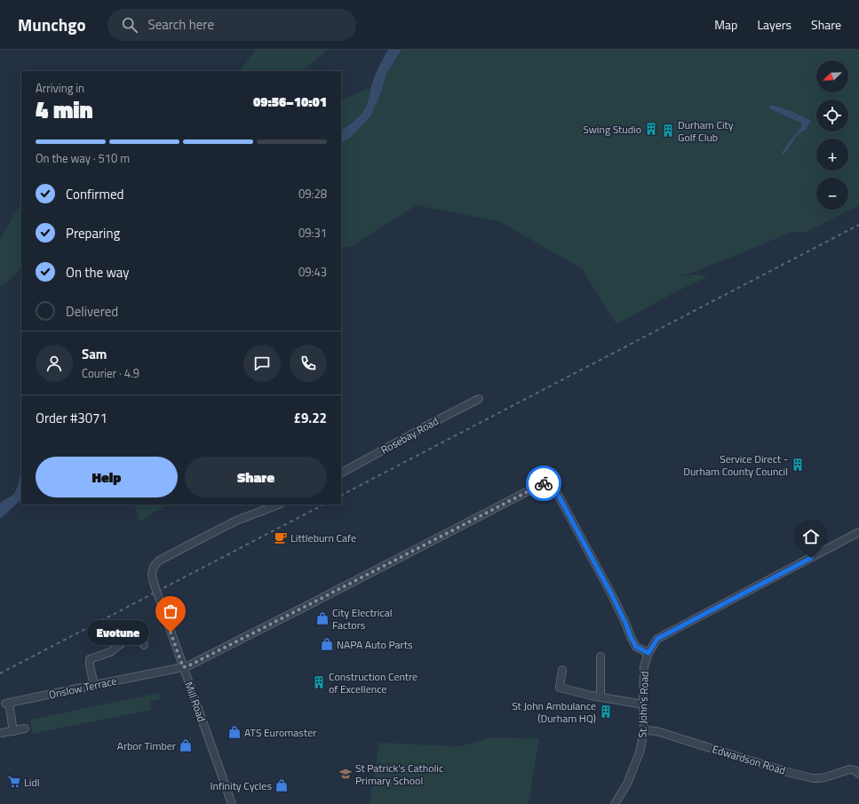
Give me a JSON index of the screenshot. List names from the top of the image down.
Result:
{
  "streets": {
    "street": [
      "Rosebay Road",
      "Onslow Terrace",
      "Mill Road",
      "St. John's Road",
      "Edwardson Road"
    ]
  },
  "crossings": [
    ["Onslow Terrace", "Mill Road"],
    ["Onslow Terrace", "St. John's Road"],
    ["St. John's Road", "Edwardson Road"]
  ],
  "places": {
    "building": [
      "Swing Studio",
      "Durham City Golf Club",
      "Service Direct - Durham County Council",
      "Construction Centre of Excellence",
      "St John Ambulance (Durham HQ)"
    ],
    "cafe": ["Littleburn Cafe"],
    "shop": [
      "City Electrical Factors",
      "NAPA Auto Parts",
      "ATS Euromaster",
      "Arbor Timber",
      "Infinity Cycles"
    ],
    "other": ["Evotune"],
    "school or university": ["St Patrick's Catholic Primary School"],
    "supermarket": ["Lidl"]
  },
  "north": "bottom left",
  "page": {
    "header": "Munchgo",
    "search": "Search here",
    "nav": ["Map", "Layers", "Share"],
    "map_buttons": ["+", "−"],
    "heading": ["4 min", "Arriving in", "09:56–10:01"],
    "panel": [
      "Sam",
      "Courier · 4.9",
      "Order #3071",
      "£9.22"
    ],
    "bar": "On the way · 510 m",
    "list": [
      ["Confirmed", "09:28"],
      ["Preparing", "09:31"],
      ["On the way", "09:43"],
      "Delivered"
    ],
    "buttons": ["Help", "Share"],
    "bubble": "Evotune"
  }
}
